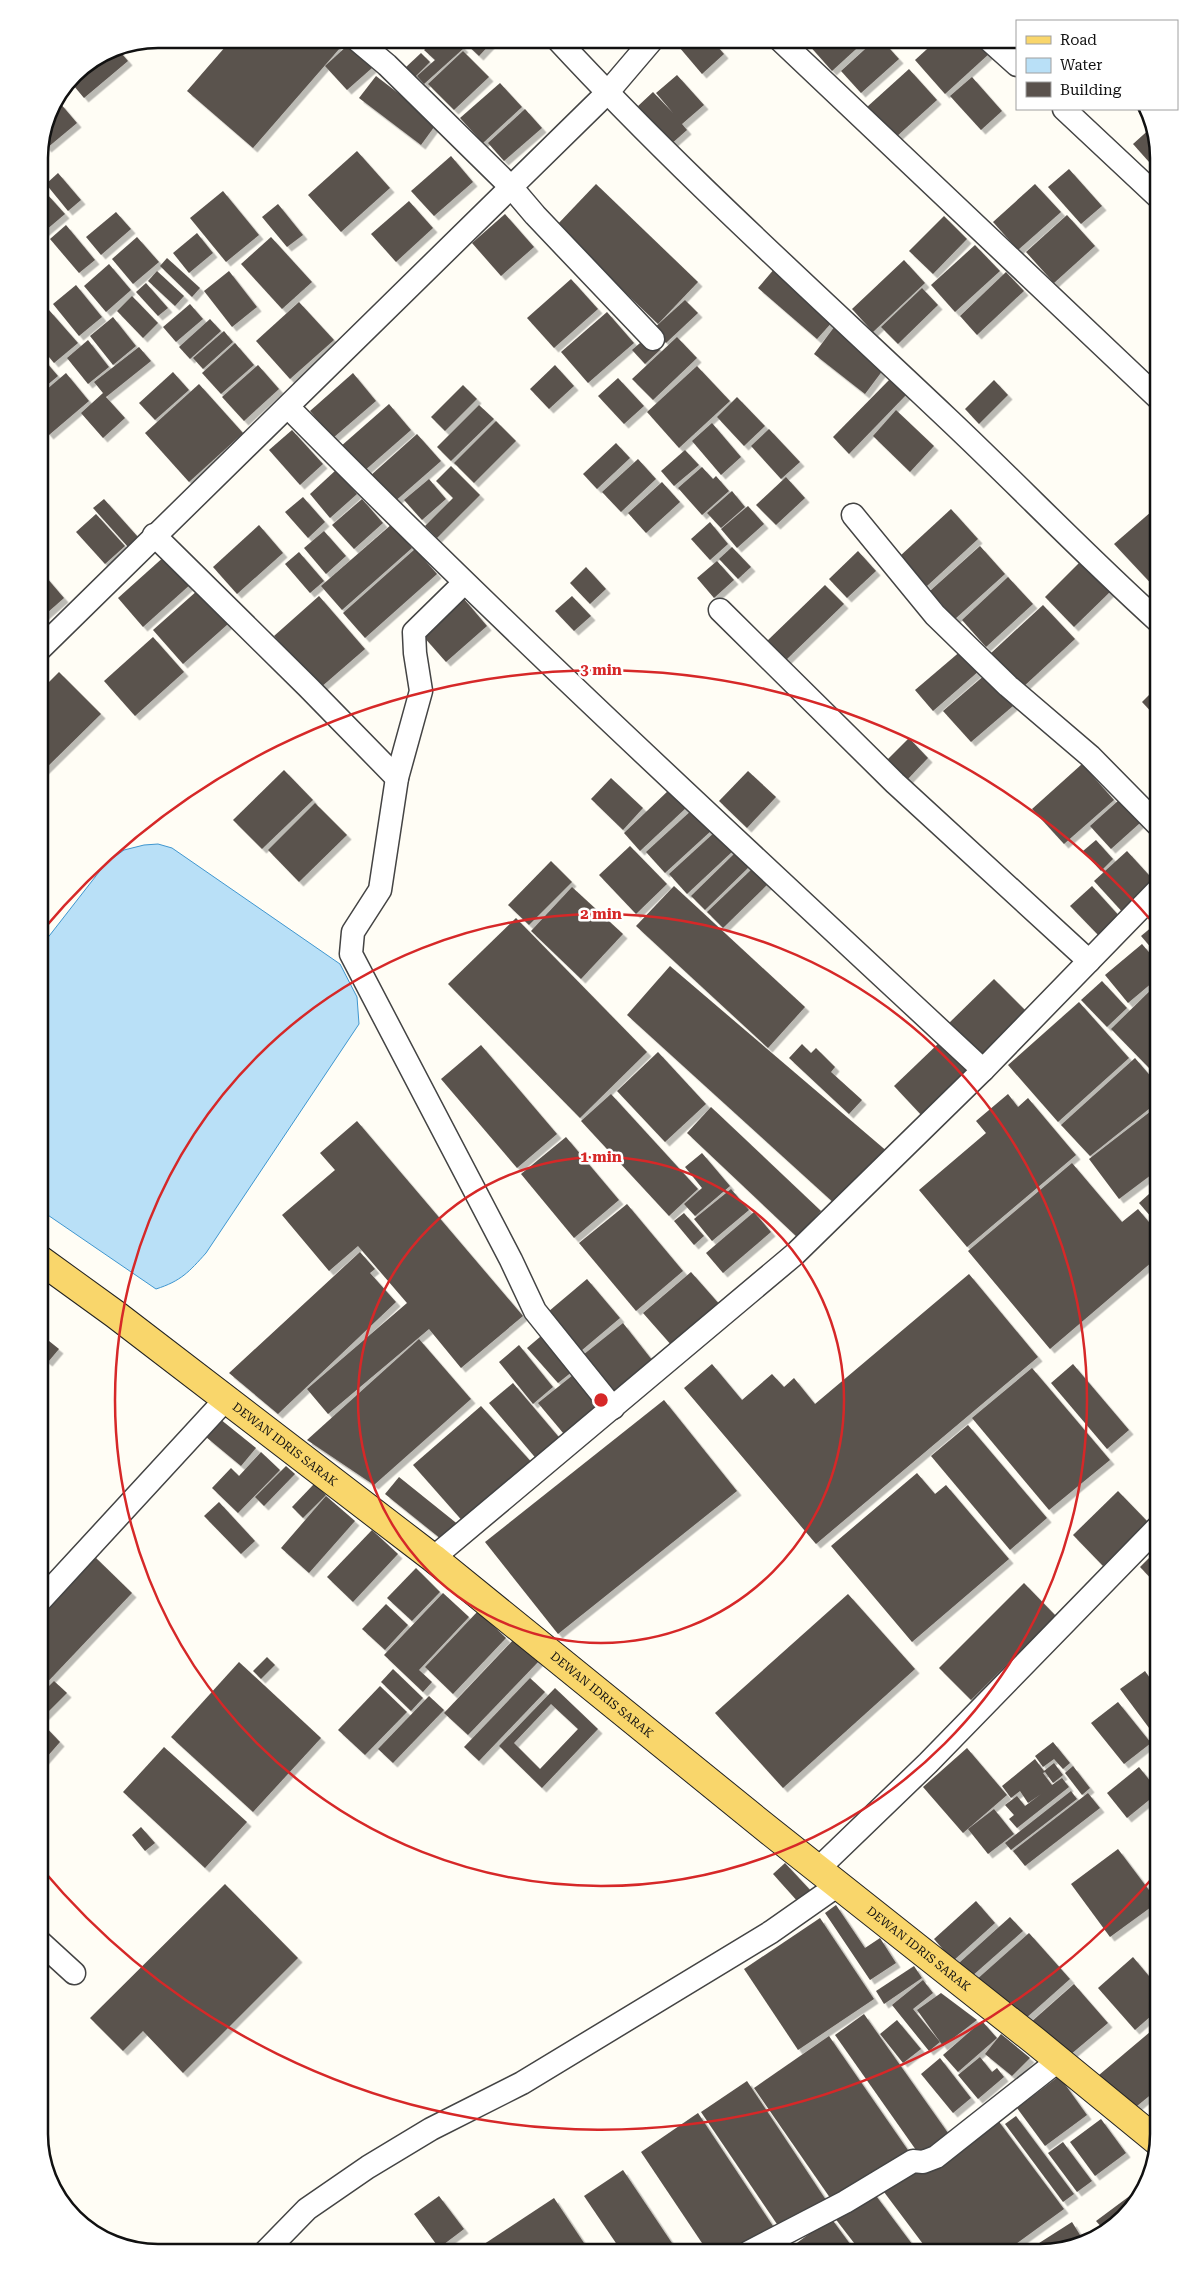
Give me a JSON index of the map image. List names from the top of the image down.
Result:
{
  "streets": {
    "main road": ["DEWAN IDRIS SARAK"]
  },
  "legend": ["Road", "Water", "Building"],
  "rings": ["3 min", "2 min", "1 min"]
}
